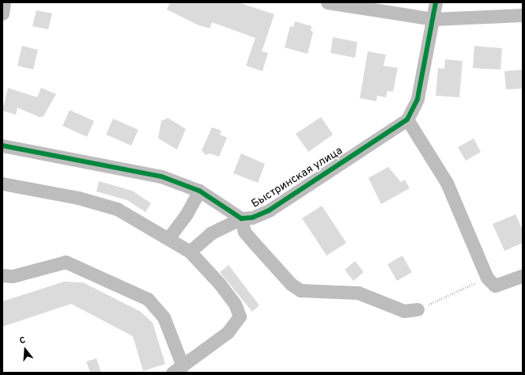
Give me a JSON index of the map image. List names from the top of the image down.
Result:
{
  "streets": {
    "street": ["Быстринская улица"]
  },
  "north": "top"
}
